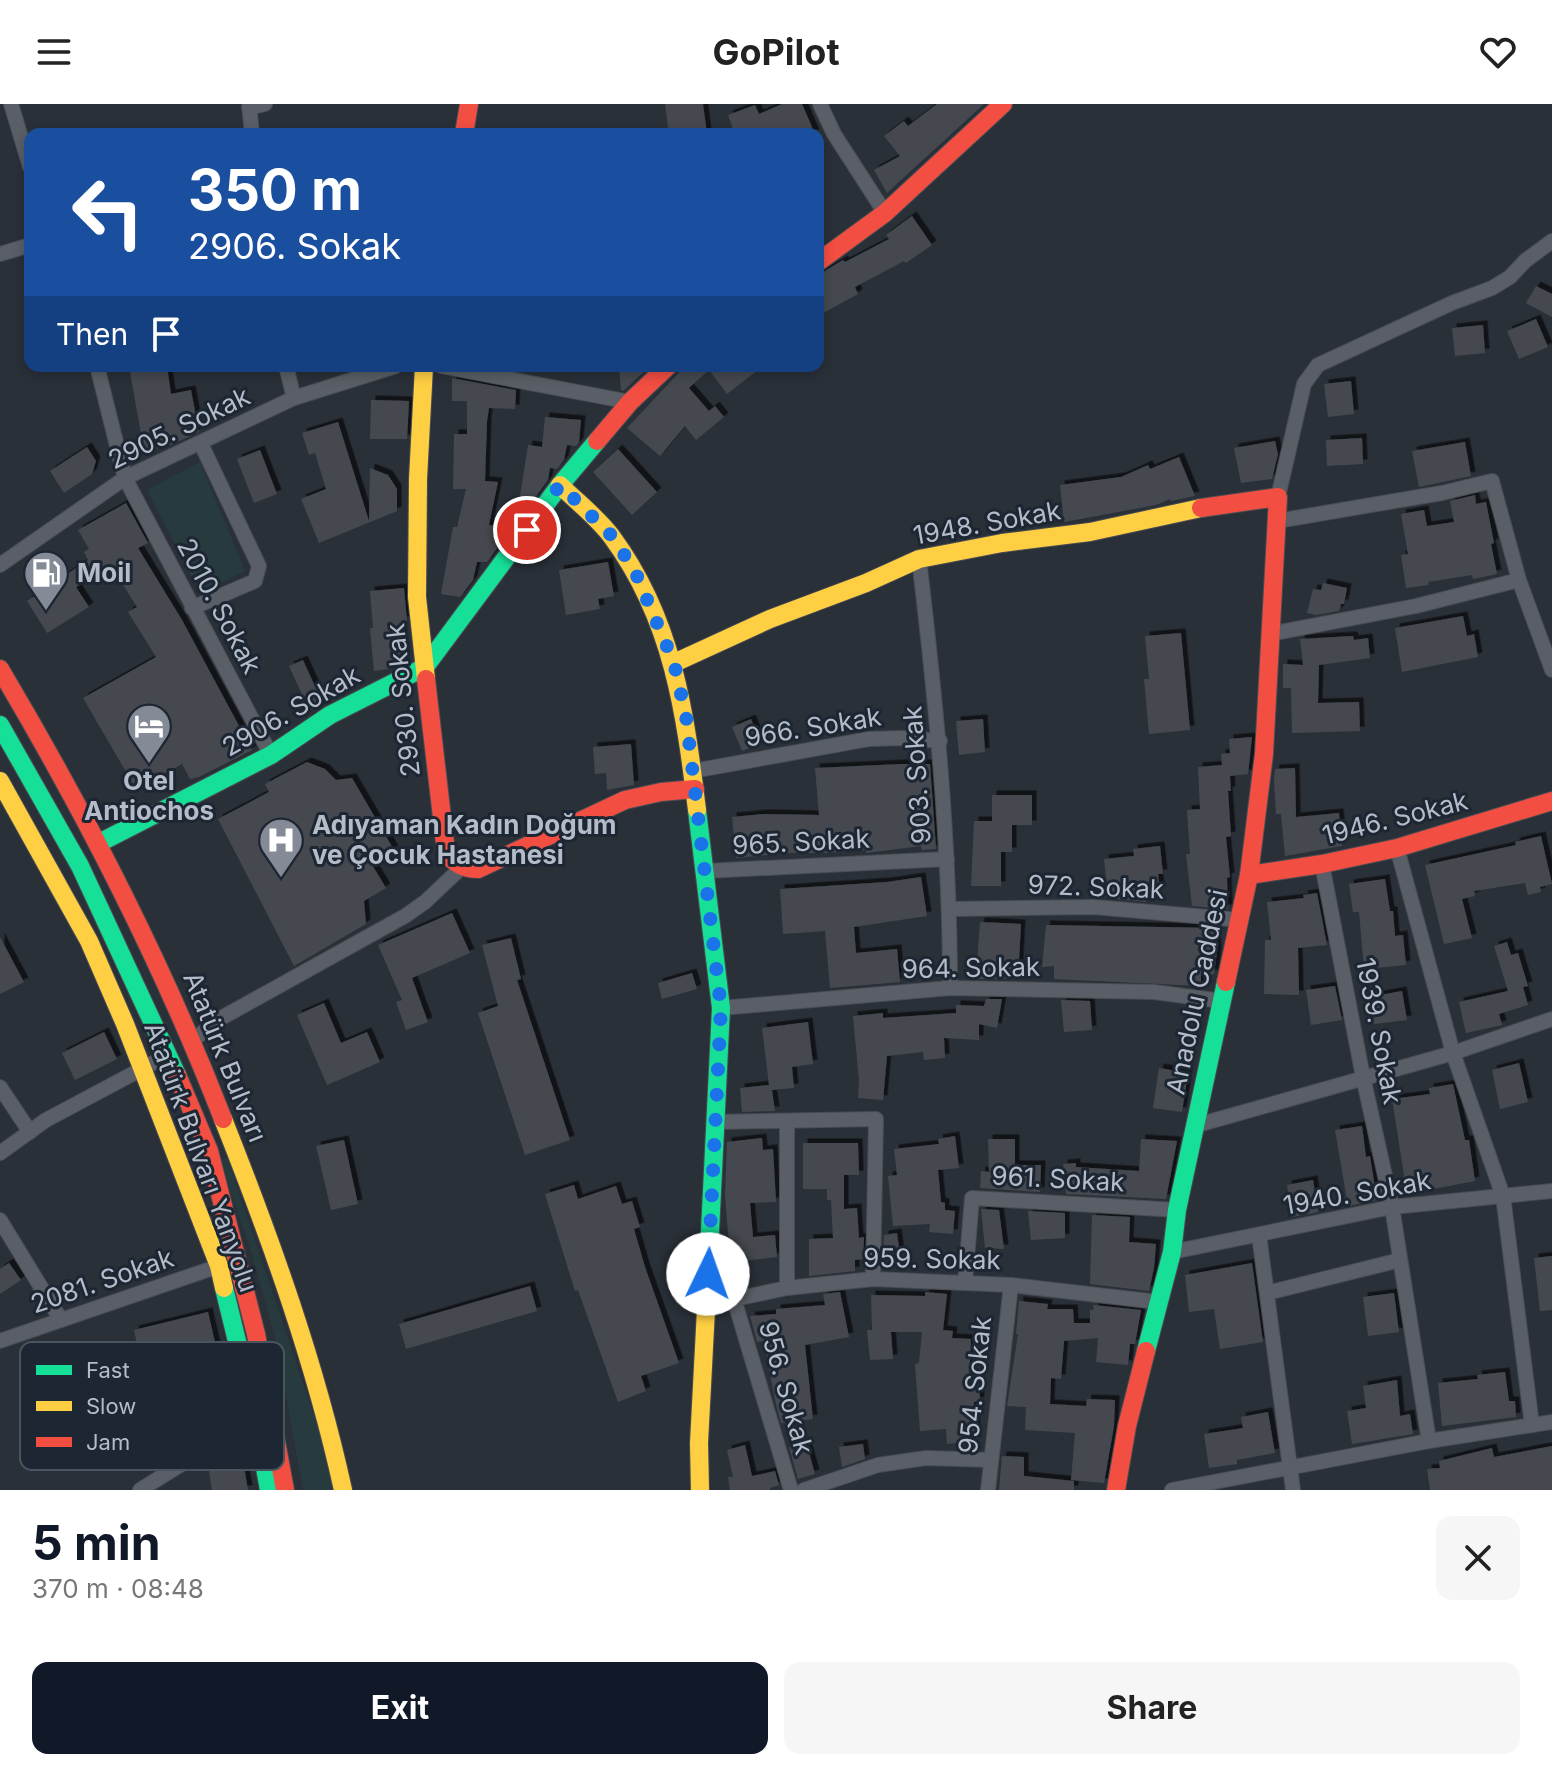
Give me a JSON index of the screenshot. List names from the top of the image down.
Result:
{
  "streets": {
    "main road": [
      "1948. Sokak",
      "2930. Sokak",
      "2906. Sokak",
      "1946. Sokak",
      "Anadolu Caddesi",
      "Atatürk Bulvarı",
      "Atatürk Bulvarı Yanyolu"
    ],
    "street": [
      "2905. Sokak",
      "2010. Sokak",
      "966. Sokak",
      "903. Sokak",
      "965. Sokak",
      "972. Sokak",
      "964. Sokak",
      "1939. Sokak",
      "961. Sokak",
      "1940. Sokak",
      "959. Sokak",
      "2081. Sokak",
      "954. Sokak",
      "956. Sokak"
    ]
  },
  "crossings": [
    ["2905. Sokak", "2010. Sokak"],
    ["1948. Sokak", "903. Sokak"],
    ["1948. Sokak", "Anadolu Caddesi"],
    ["2010. Sokak", "2906. Sokak"],
    ["2930. Sokak", "2906. Sokak"],
    ["2906. Sokak", "Atatürk Bulvarı"],
    ["966. Sokak", "903. Sokak"],
    ["903. Sokak", "965. Sokak"],
    ["903. Sokak", "972. Sokak"],
    ["903. Sokak", "964. Sokak"],
    ["1946. Sokak", "Anadolu Caddesi"],
    ["1946. Sokak", "1939. Sokak"],
    ["972. Sokak", "Anadolu Caddesi"],
    ["964. Sokak", "Anadolu Caddesi"],
    ["Anadolu Caddesi", "961. Sokak"],
    ["Anadolu Caddesi", "1940. Sokak"],
    ["Anadolu Caddesi", "959. Sokak"],
    ["1939. Sokak", "1940. Sokak"],
    ["Atatürk Bulvarı Yanyolu", "2081. Sokak"],
    ["961. Sokak", "959. Sokak"],
    ["959. Sokak", "954. Sokak"],
    ["959. Sokak", "956. Sokak"]
  ],
  "places": {
    "fuel station": ["Moil"],
    "hotel": ["Otel Antiochos"],
    "hospital": ["Adıyaman Kadın Doğum ve Çocuk Hastanesi"]
  },
  "legend": ["Fast", "Slow", "Jam"],
  "page": {
    "header": "GoPilot",
    "turn": ["350 m", "2906. Sokak"],
    "then": "Then",
    "heading": ["5 min", "370 m · 08:48"],
    "buttons": ["Exit", "Share"]
  }
}
